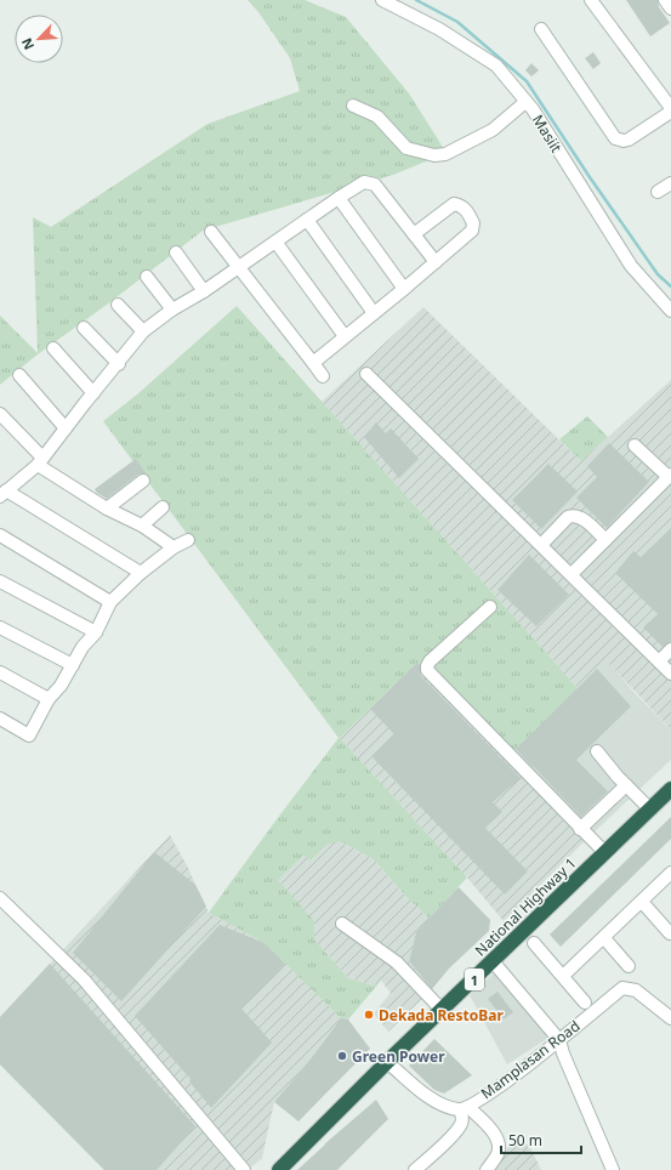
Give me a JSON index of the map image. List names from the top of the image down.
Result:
{
  "streets": {
    "highway": ["National Highway 1", "1"],
    "street": ["Masiit", "Mamplasan Road"]
  },
  "places": ["Dekada RestoBar", "Green Power"],
  "scale_bar": "50 m",
  "north": "bottom left"
}
